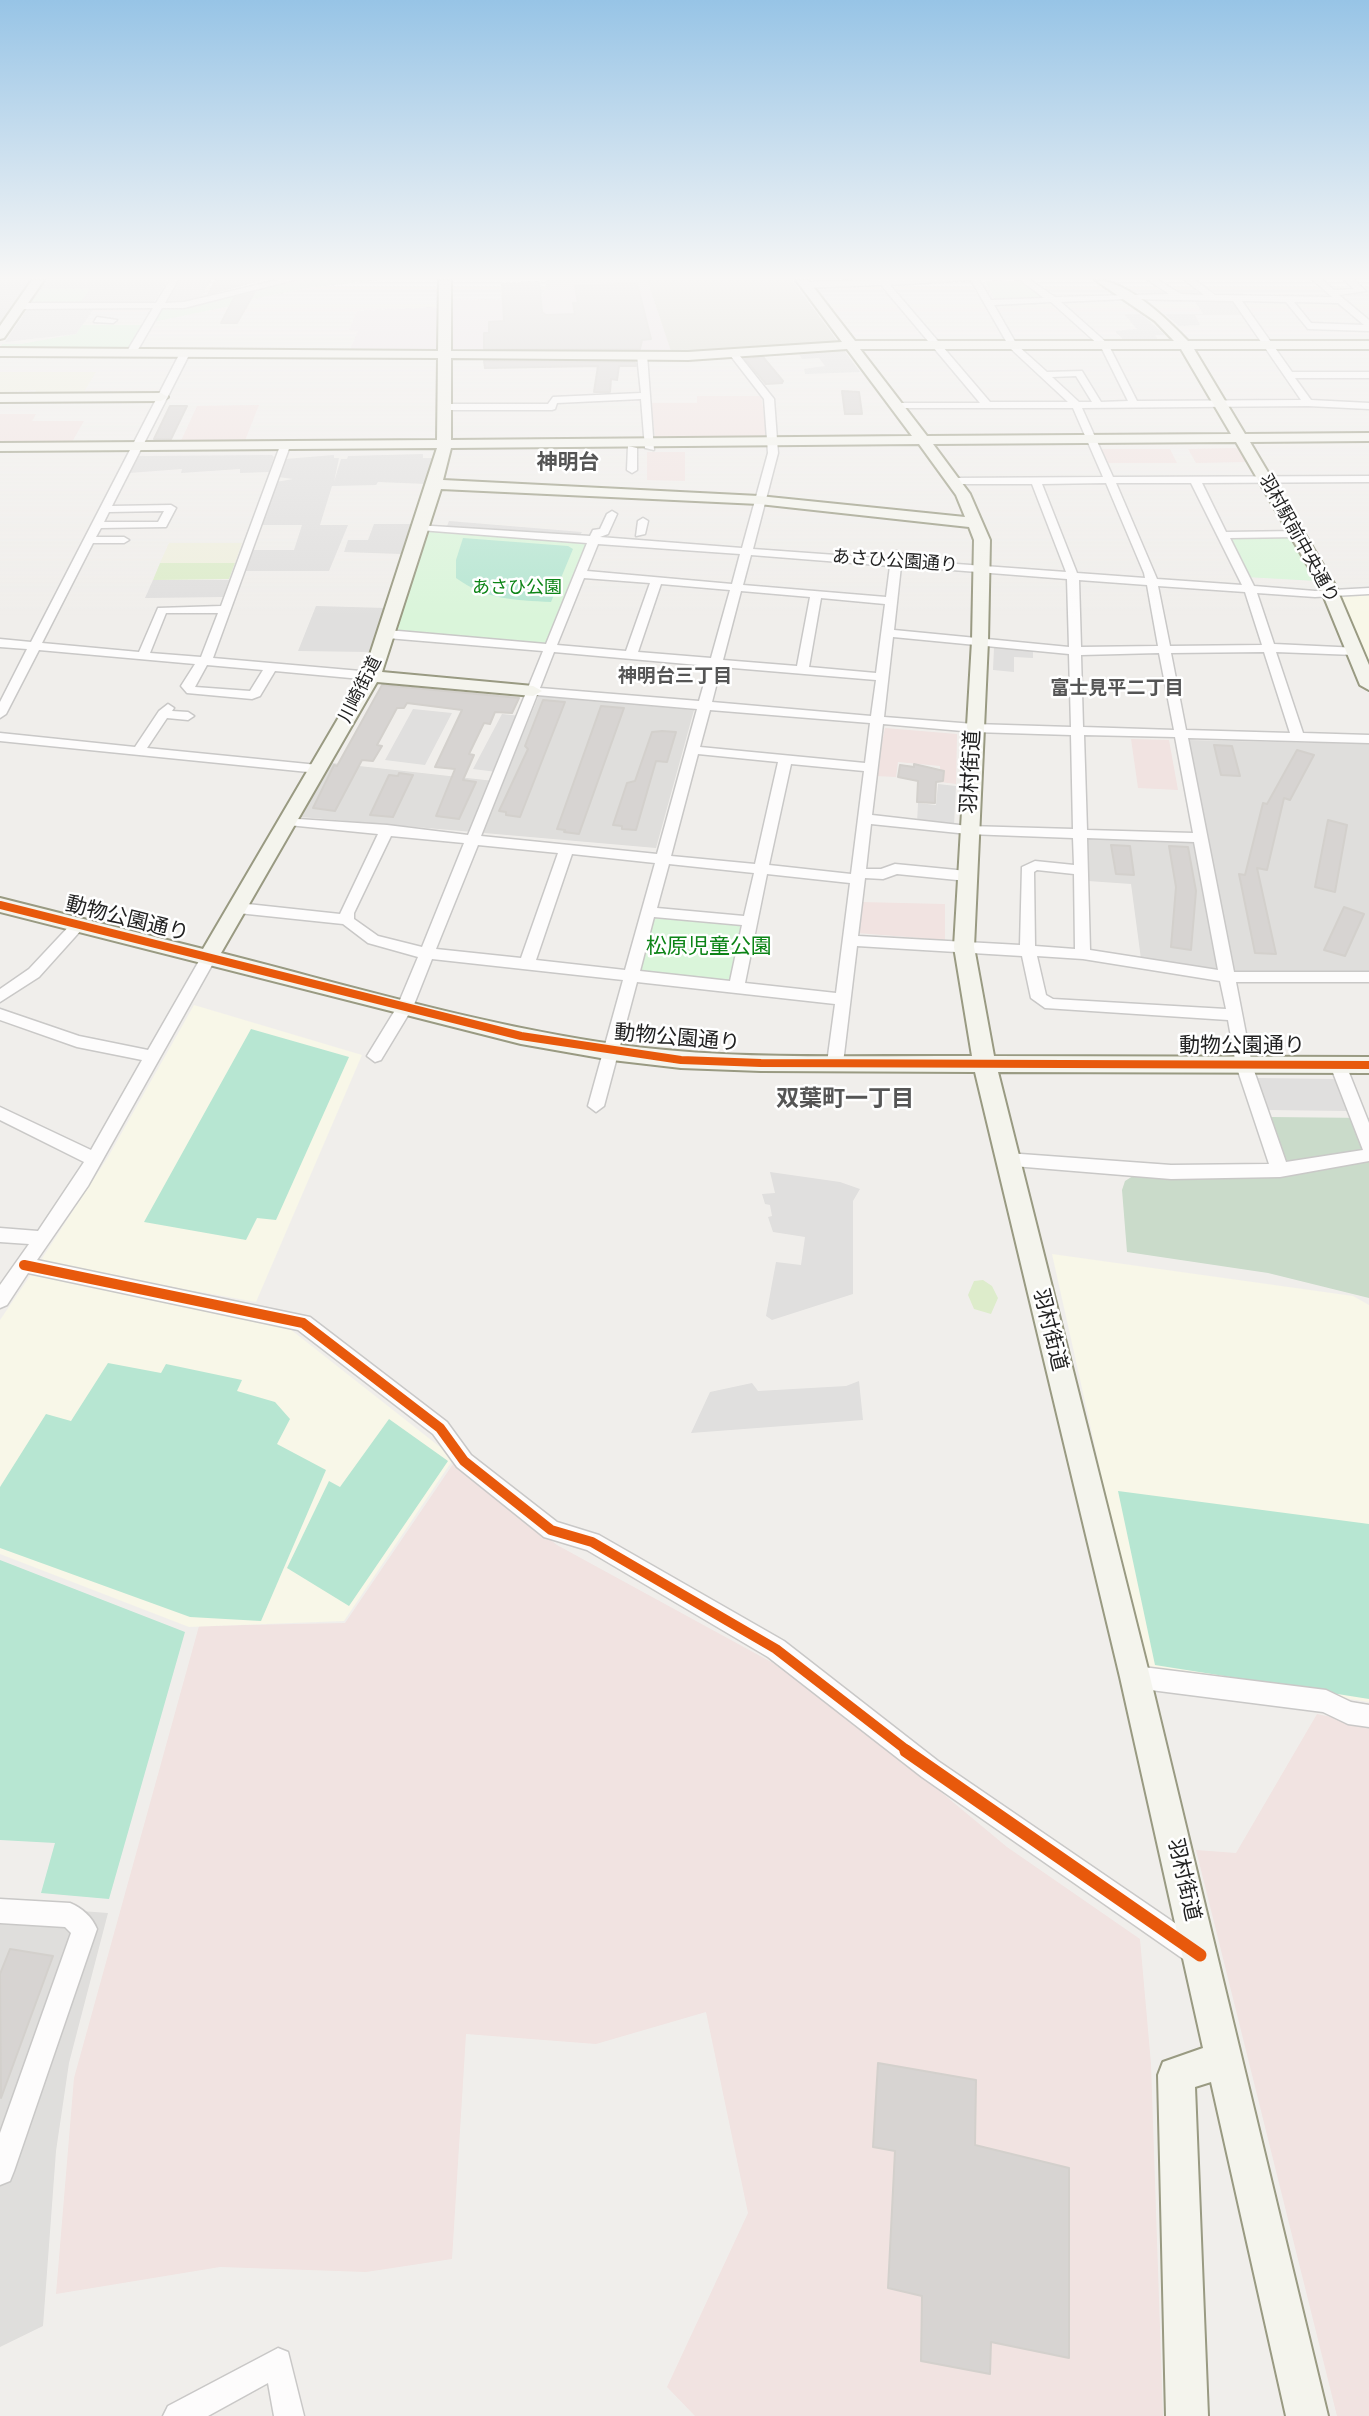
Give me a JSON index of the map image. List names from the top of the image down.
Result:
{
  "streets": {
    "street": [
      "羽村駅前中央通り",
      "あさひ公園通り",
      "川崎街道",
      "羽村街道",
      "動物公園通り"
    ]
  },
  "crossings": [
    ["羽村駅前中央通り", "あさひ公園通り"],
    ["あさひ公園通り", "川崎街道"],
    ["あさひ公園通り", "羽村街道"],
    ["川崎街道", "動物公園通り"],
    ["羽村街道", "動物公園通り"]
  ],
  "districts": [
    "神明台",
    "神明台三丁目",
    "富士見平二丁目",
    "双葉町一丁目"
  ],
  "parks": ["あさひ公園", "松原児童公園"]
}
